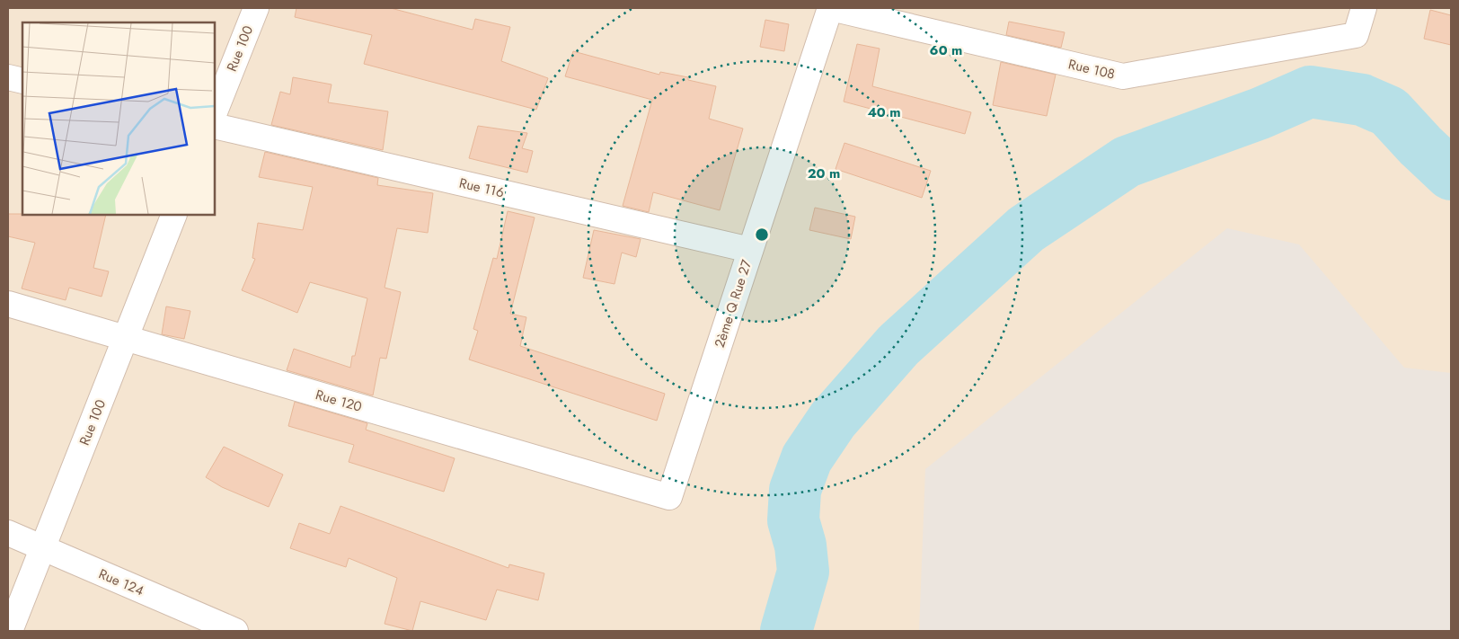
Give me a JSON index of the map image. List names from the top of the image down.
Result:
{
  "streets": {
    "street": [
      "Rue 100",
      "Rue 108",
      "Rue 116",
      "2ème Q Rue 27",
      "Rue 120",
      "Rue 124"
    ]
  },
  "crossings": [
    ["Rue 100", "Rue 120"],
    ["Rue 100", "Rue 124"],
    ["Rue 108", "2ème Q Rue 27"],
    ["Rue 116", "2ème Q Rue 27"],
    ["2ème Q Rue 27", "Rue 120"]
  ],
  "rings": ["60 m", "40 m", "20 m"]
}
